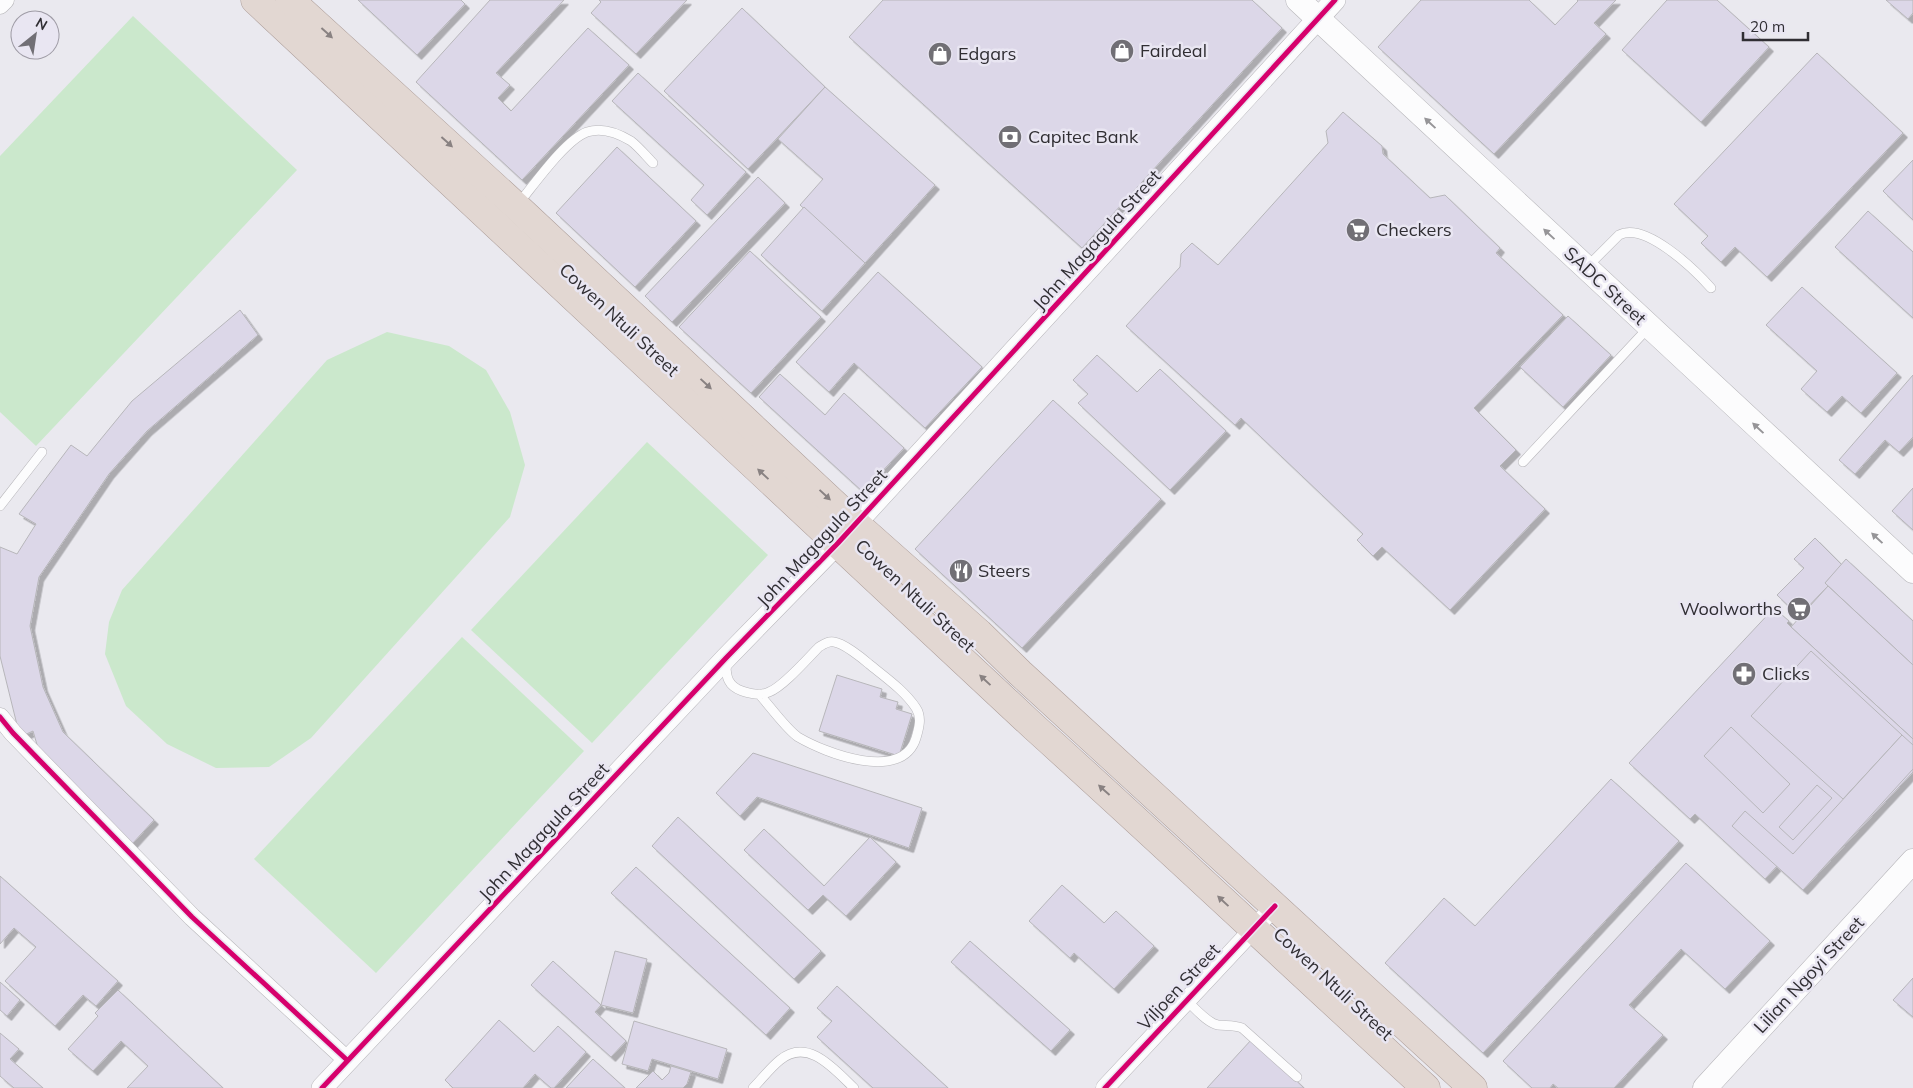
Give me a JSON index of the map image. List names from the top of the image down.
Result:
{
  "streets": {
    "highway": ["Cowen Ntuli Street"],
    "main road": ["SADC Street", "Lilian Ngoyi Street"],
    "street": ["John Magagula Street", "Viljoen Street"]
  },
  "crossings": [
    ["John Magagula Street", "SADC Street"],
    ["John Magagula Street", "Cowen Ntuli Street"],
    ["Cowen Ntuli Street", "Viljoen Street"]
  ],
  "one_way": ["SADC Street"],
  "places": {
    "shop": ["Fairdeal", "Edgars"],
    "bank": ["Capitec Bank"],
    "supermarket": ["Checkers", "Woolworths"],
    "restaurant": ["Steers"],
    "pharmacy": ["Clicks"]
  },
  "scale_bar": "20 m",
  "north": "top right"
}
